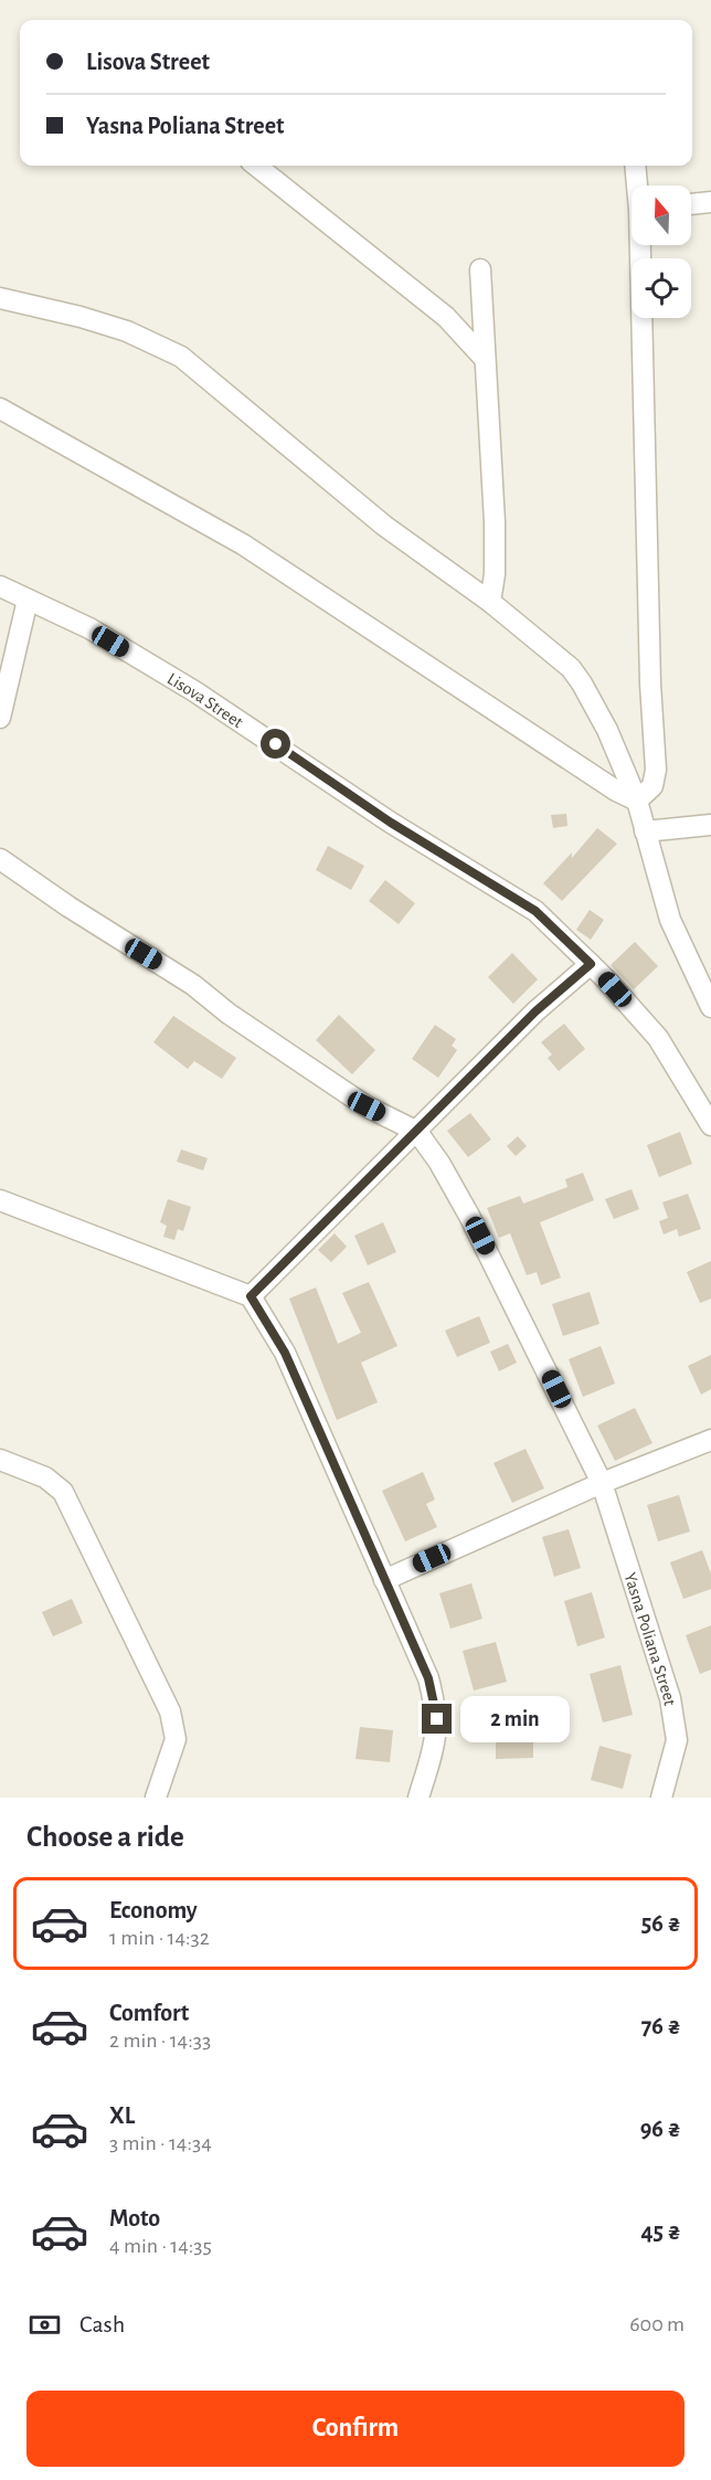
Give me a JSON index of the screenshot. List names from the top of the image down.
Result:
{
  "streets": {
    "street": ["Lisova Street", "Yasna Poliana Street"]
  },
  "north": "top",
  "page": {
    "banner": ["Lisova Street", "Yasna Poliana Street"],
    "bubble": "2 min",
    "heading": "Choose a ride",
    "list": [
      {
        "name": "Economy",
        "note": "1 min · 14:32",
        "value": "56 ₴"
      },
      {
        "name": "Comfort",
        "note": "2 min · 14:33",
        "value": "76 ₴"
      },
      {
        "name": "XL",
        "note": "3 min · 14:34",
        "value": "96 ₴"
      },
      {
        "name": "Moto",
        "note": "4 min · 14:35",
        "value": "45 ₴"
      }
    ],
    "pay": ["Cash", "600 m"],
    "buttons": "Confirm"
  }
}
